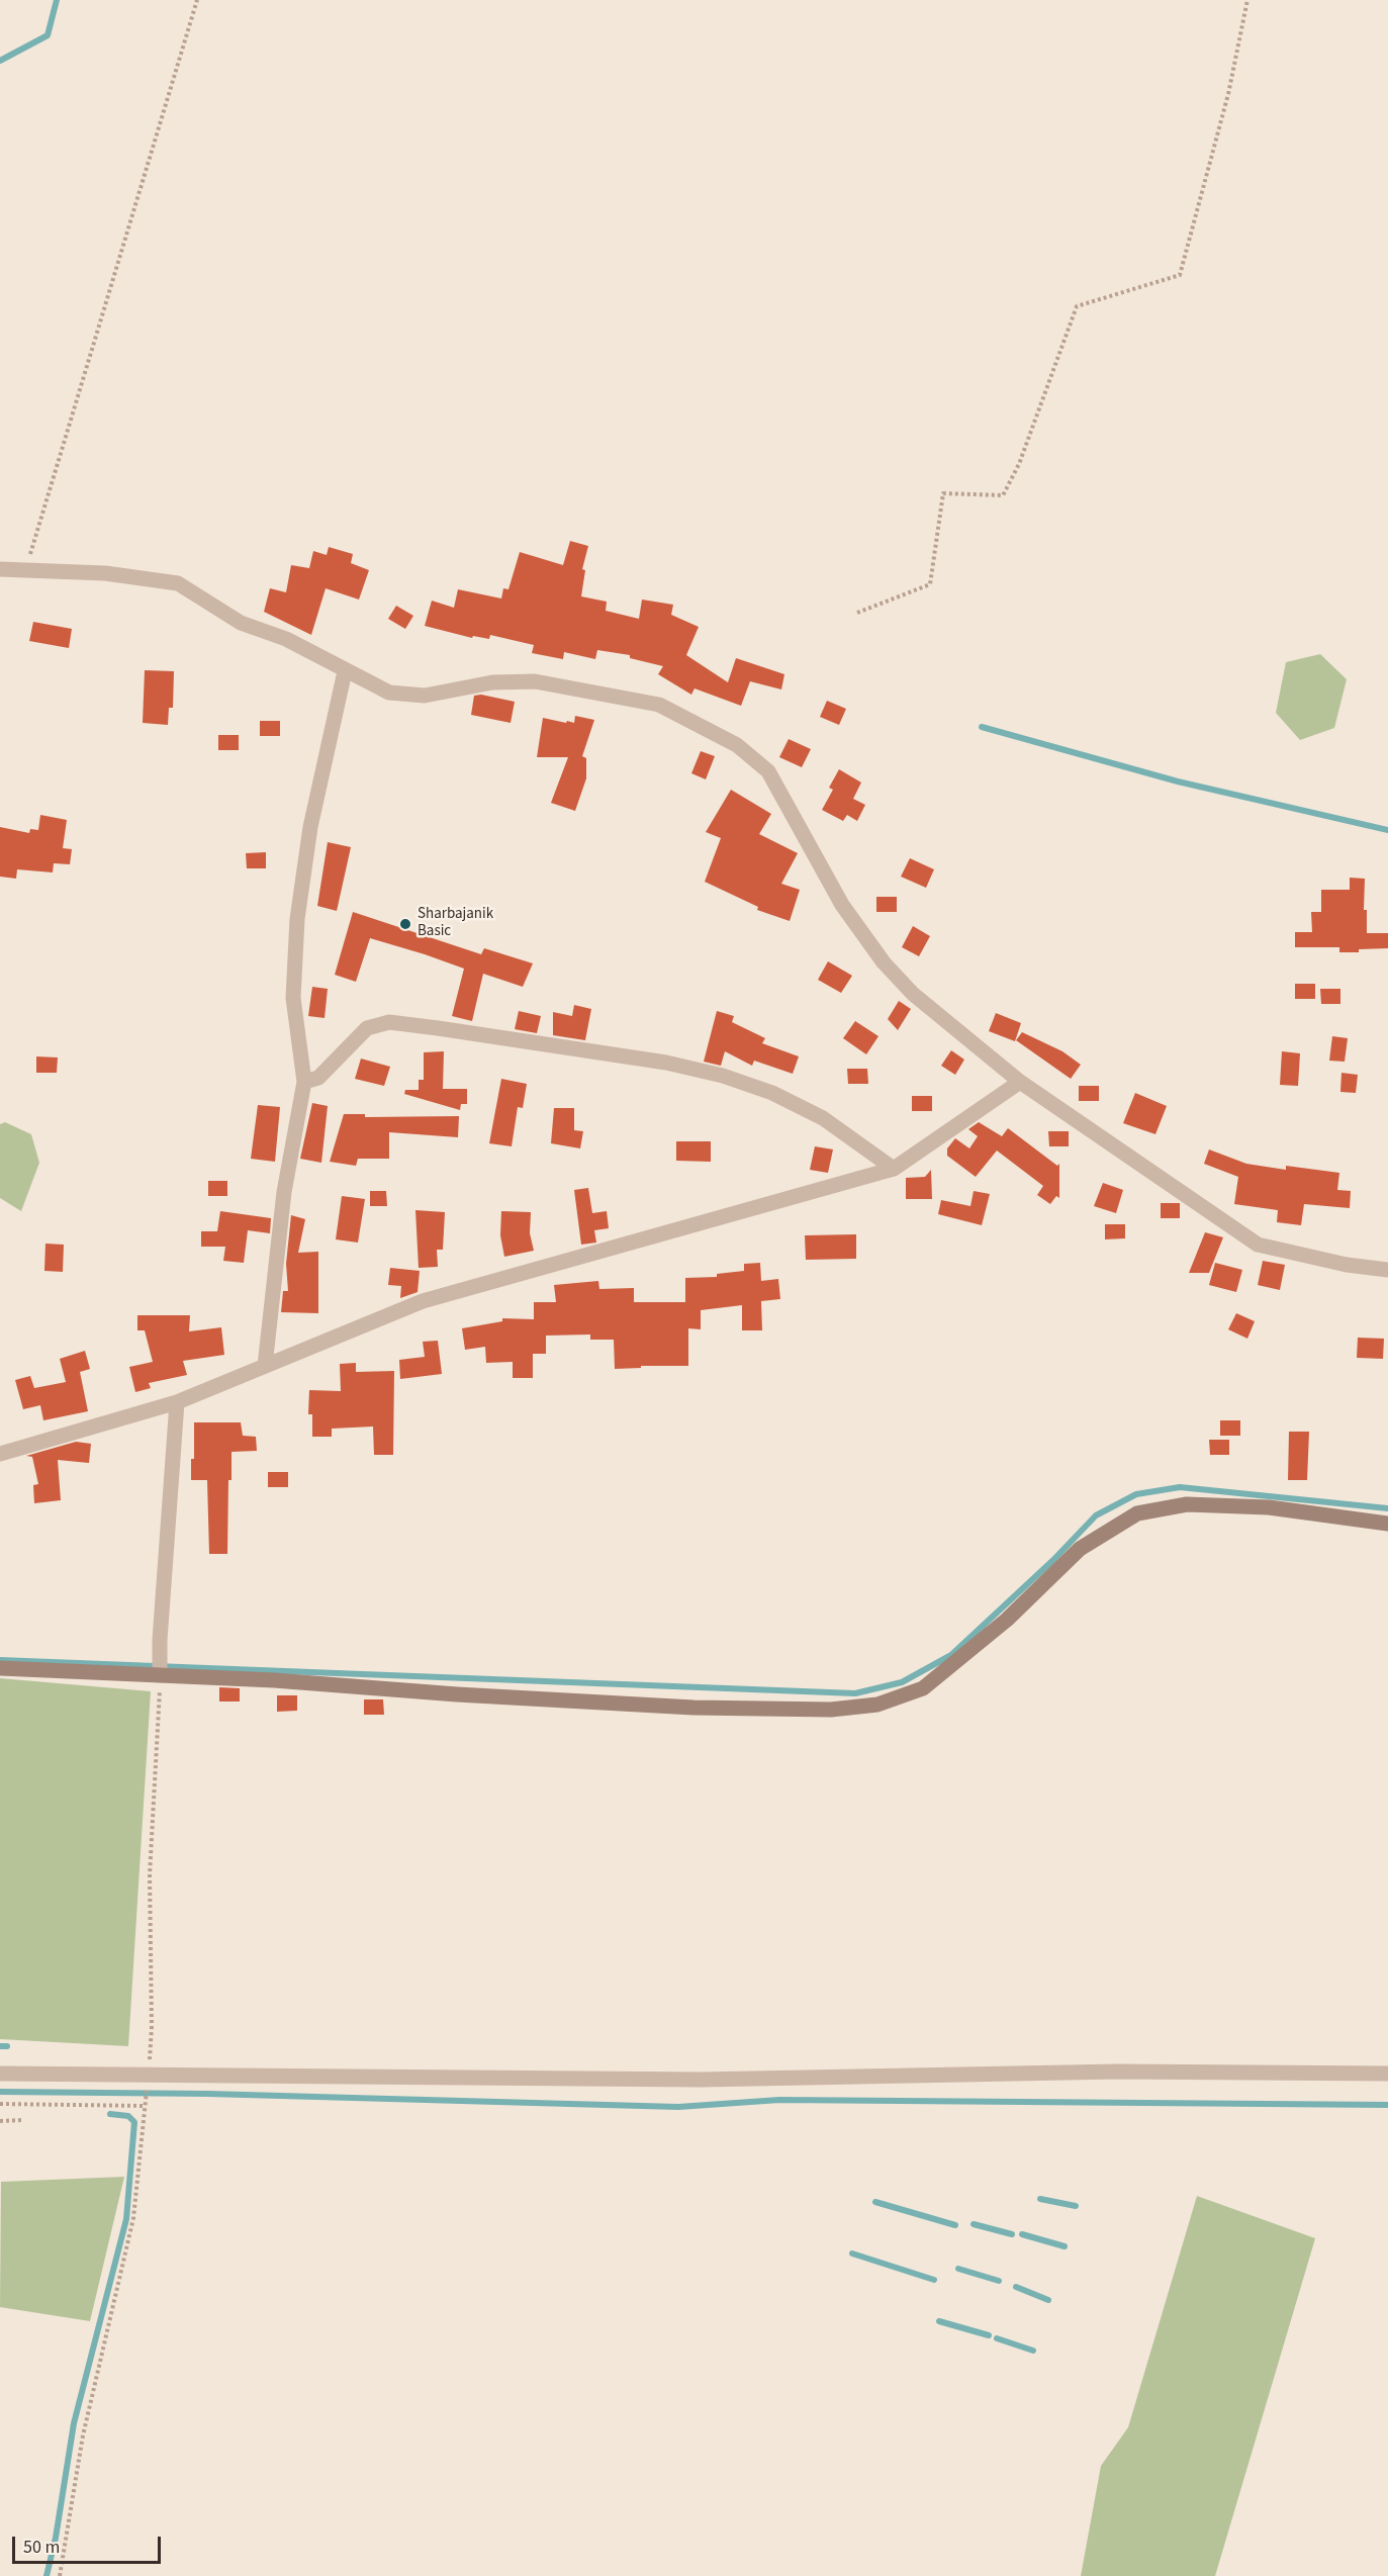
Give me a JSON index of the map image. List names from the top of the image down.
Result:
{
  "places": ["Sharbajanik Basic"],
  "scale_bar": "50 m"
}
